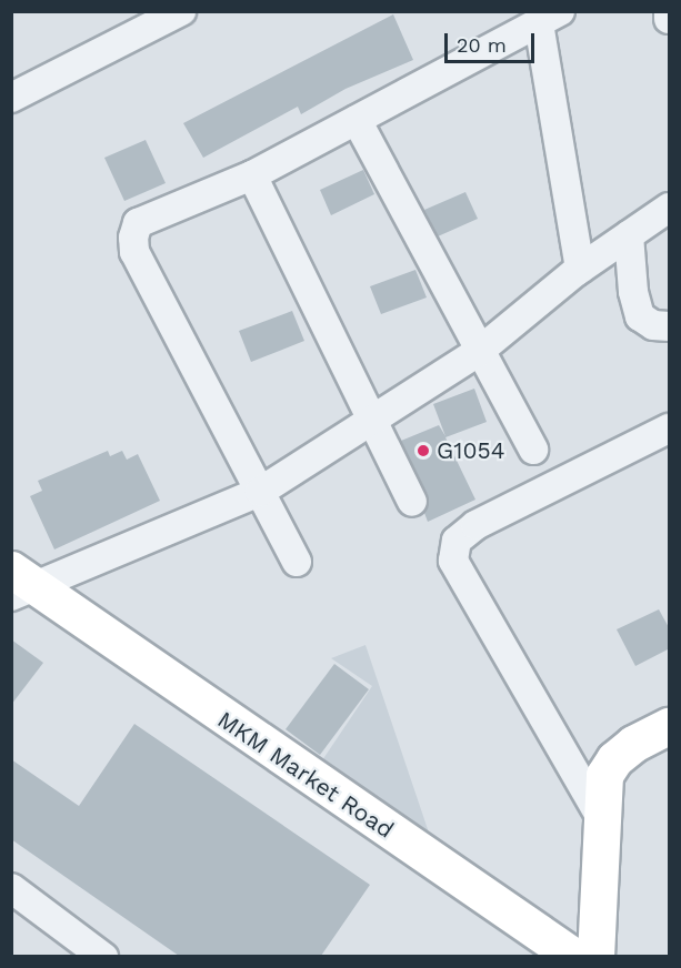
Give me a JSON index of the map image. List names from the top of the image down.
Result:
{
  "streets": {
    "street": ["MKM Market Road"]
  },
  "places": ["G1054"],
  "scale_bar": "20 m"
}
